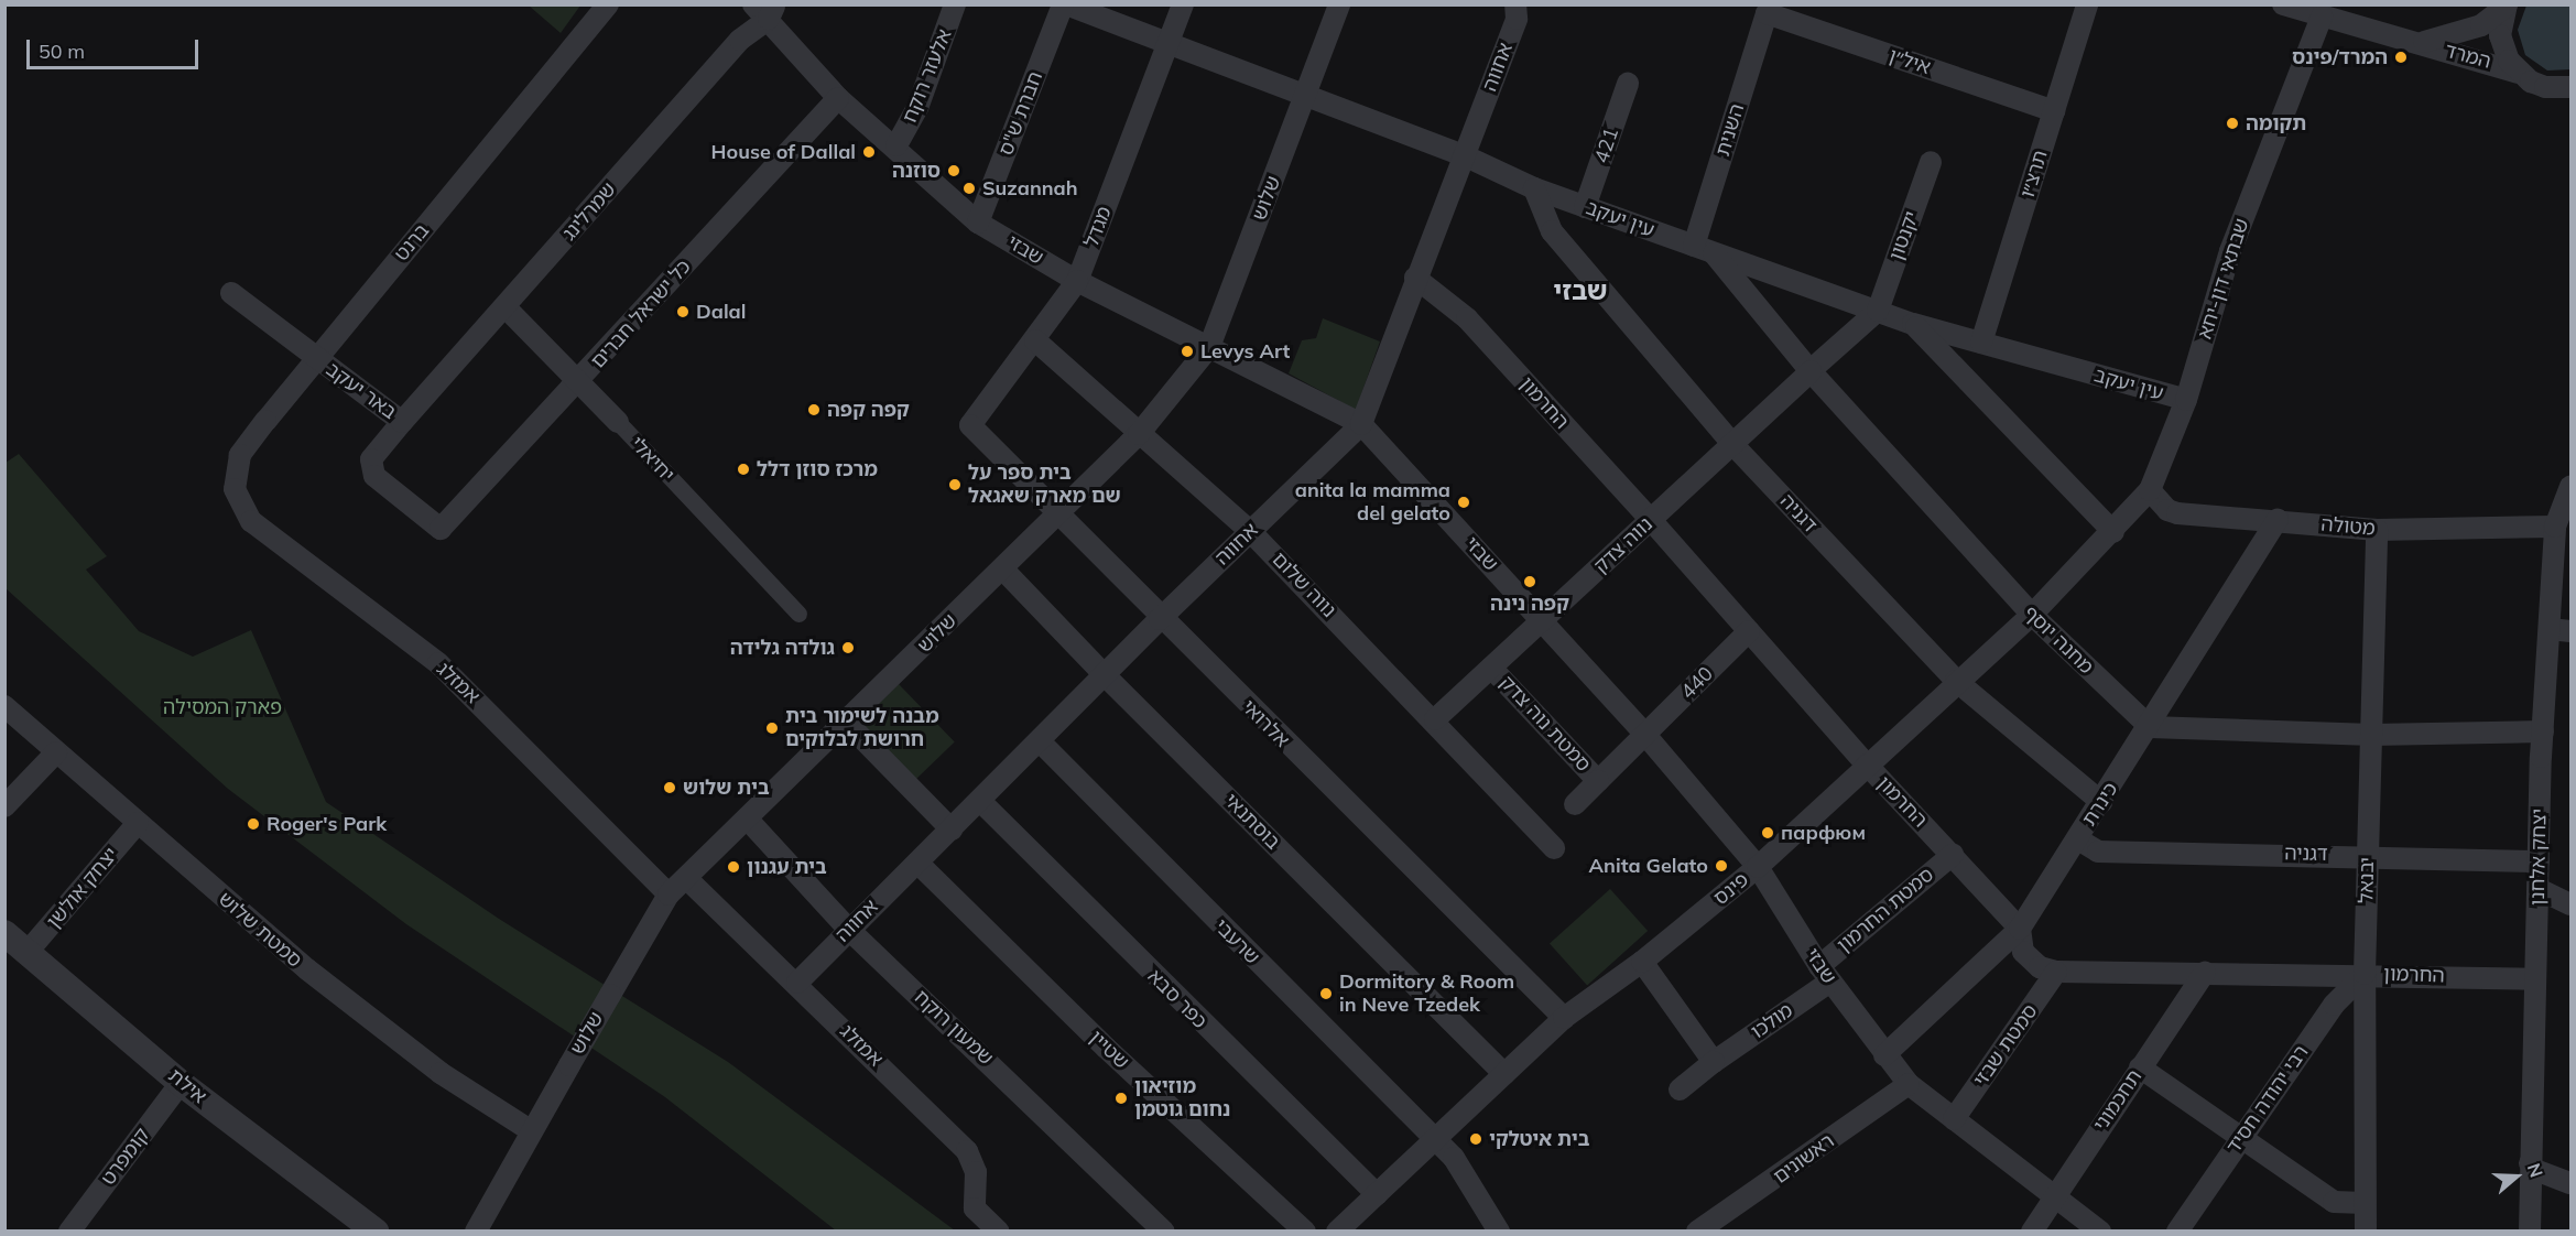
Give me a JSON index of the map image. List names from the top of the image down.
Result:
{
  "streets": {
    "street": [
      "המרד",
      "איל״ן",
      "אחווה",
      "אלעזר רוקח",
      "חברת ש\"ס",
      "השנית",
      "421",
      "תרצ״ו",
      "שלוש",
      "שמרלינג",
      "עין יעקב",
      "מגדל",
      "יקנטון",
      "ברנט",
      "שבזי",
      "שבתאי דון-יחא",
      "כל ישראל חברים",
      "באר יעקב",
      "החרמון",
      "יחיאלי",
      "דגניה",
      "מטולה",
      "נווה צדק",
      "נווה שלום",
      "מחנה יוסף",
      "אמזלג",
      "440",
      "אלרואי",
      "סמטת נוה צדק",
      "כינרת",
      "בוסתנאי",
      "יצחק אלחנן",
      "יבנאל",
      "יצחק אולשן",
      "פינס",
      "סמטת החרמון",
      "סמטת שלוש",
      "שרעבי",
      "כפר סבא",
      "מולכו",
      "שמעון רוקח",
      "סמטת שבזי",
      "שטיין",
      "אילת",
      "רבי יהודה חסיד",
      "תחכמוני",
      "קומפרט",
      "ראשונים"
    ]
  },
  "crossings": [
    ["המרד", "שבתאי דון-יחא"],
    ["איל״ן", "השנית"],
    ["איל״ן", "תרצ״ו"],
    ["אחווה", "עין יעקב"],
    ["אחווה", "שבזי"],
    ["אחווה", "החרמון"],
    ["אחווה", "נווה שלום"],
    ["אחווה", "אמזלג"],
    ["אחווה", "אלרואי"],
    ["אחווה", "בוסתנאי"],
    ["אחווה", "שרעבי"],
    ["אחווה", "כפר סבא"],
    ["אחווה", "שמעון רוקח"],
    ["אחווה", "שטיין"],
    ["אלעזר רוקח", "שבזי"],
    ["חברת ש\"ס", "עין יעקב"],
    ["חברת ש\"ס", "שבזי"],
    ["השנית", "עין יעקב"],
    ["השנית", "מחנה יוסף"],
    ["421", "עין יעקב"],
    ["תרצ״ו", "עין יעקב"],
    ["שלוש", "עין יעקב"],
    ["שלוש", "שבזי"],
    ["שלוש", "נווה שלום"],
    ["שלוש", "אמזלג"],
    ["שלוש", "אלרואי"],
    ["שלוש", "בוסתנאי"],
    ["שלוש", "סמטת שלוש"],
    ["שלוש", "שמעון רוקח"],
    ["שמרלינג", "שבזי"],
    ["שמרלינג", "באר יעקב"],
    ["שמרלינג", "יחיאלי"],
    ["עין יעקב", "מגדל"],
    ["עין יעקב", "יקנטון"],
    ["עין יעקב", "שבתאי דון-יחא"],
    ["עין יעקב", "דגניה"],
    ["עין יעקב", "נווה צדק"],
    ["עין יעקב", "מחנה יוסף"],
    ["מגדל", "שבזי"],
    ["מגדל", "נווה שלום"],
    ["מגדל", "אלרואי"],
    ["יקנטון", "נווה צדק"],
    ["ברנט", "באר יעקב"],
    ["ברנט", "אמזלג"],
    ["שבזי", "כל ישראל חברים"],
    ["שבזי", "נווה צדק"],
    ["שבזי", "440"],
    ["שבזי", "סמטת נוה צדק"],
    ["שבזי", "כינרת"],
    ["שבזי", "פינס"],
    ["שבזי", "סמטת החרמון"],
    ["שבזי", "מולכו"],
    ["שבזי", "סמטת שבזי"],
    ["שבזי", "תחכמוני"],
    ["שבזי", "ראשונים"],
    ["שבתאי דון-יחא", "מטולה"],
    ["שבתאי דון-יחא", "פינס"],
    ["כל ישראל חברים", "באר יעקב"],
    ["כל ישראל חברים", "יחיאלי"],
    ["החרמון", "נווה צדק"],
    ["החרמון", "440"],
    ["החרמון", "כינרת"],
    ["החרמון", "יצחק אלחנן"],
    ["החרמון", "יבנאל"],
    ["החרמון", "פינס"],
    ["החרמון", "סמטת החרמון"],
    ["החרמון", "סמטת שבזי"],
    ["החרמון", "רבי יהודה חסיד"],
    ["החרמון", "תחכמוני"],
    ["דגניה", "נווה צדק"],
    ["דגניה", "כינרת"],
    ["דגניה", "יצחק אלחנן"],
    ["דגניה", "יבנאל"],
    ["דגניה", "פינס"],
    ["מטולה", "כינרת"],
    ["מטולה", "יצחק אלחנן"],
    ["מטולה", "יבנאל"],
    ["נווה צדק", "נווה שלום"],
    ["נווה צדק", "מחנה יוסף"],
    ["נווה צדק", "סמטת נוה צדק"],
    ["מחנה יוסף", "כינרת"],
    ["מחנה יוסף", "פינס"],
    ["440", "סמטת נוה צדק"],
    ["אלרואי", "פינס"],
    ["בוסתנאי", "פינס"],
    ["יבנאל", "רבי יהודה חסיד"],
    ["יצחק אולשן", "סמטת שלוש"],
    ["יצחק אולשן", "אילת"],
    ["פינס", "שרעבי"],
    ["פינס", "כפר סבא"],
    ["סמטת החרמון", "מולכו"],
    ["אילת", "קומפרט"]
  ],
  "districts": ["שבזי"],
  "parks": ["פארק המסילה"],
  "places": [
    "המרד/פינס",
    "תקומה",
    "House of Dallal",
    "סוזנה",
    "Suzannah",
    "Dalal",
    "Levys Art",
    "קפה קפה",
    "מרכז סוזן דלל",
    "בית ספר על שם מארק שאגאל",
    "anita la mamma del gelato",
    "קפה נינה",
    "גולדה גלידה",
    "מבנה לשימור בית חרושת לבלוקים",
    "בית שלוש",
    "Roger's Park",
    "парфюм",
    "Anita Gelato",
    "בית עגנון",
    "Dormitory & Room in Neve Tzedek",
    "מוזיאון נחום גוטמן",
    "בית איטלקי"
  ],
  "scale_bar": "50 m",
  "north": "right"
}
